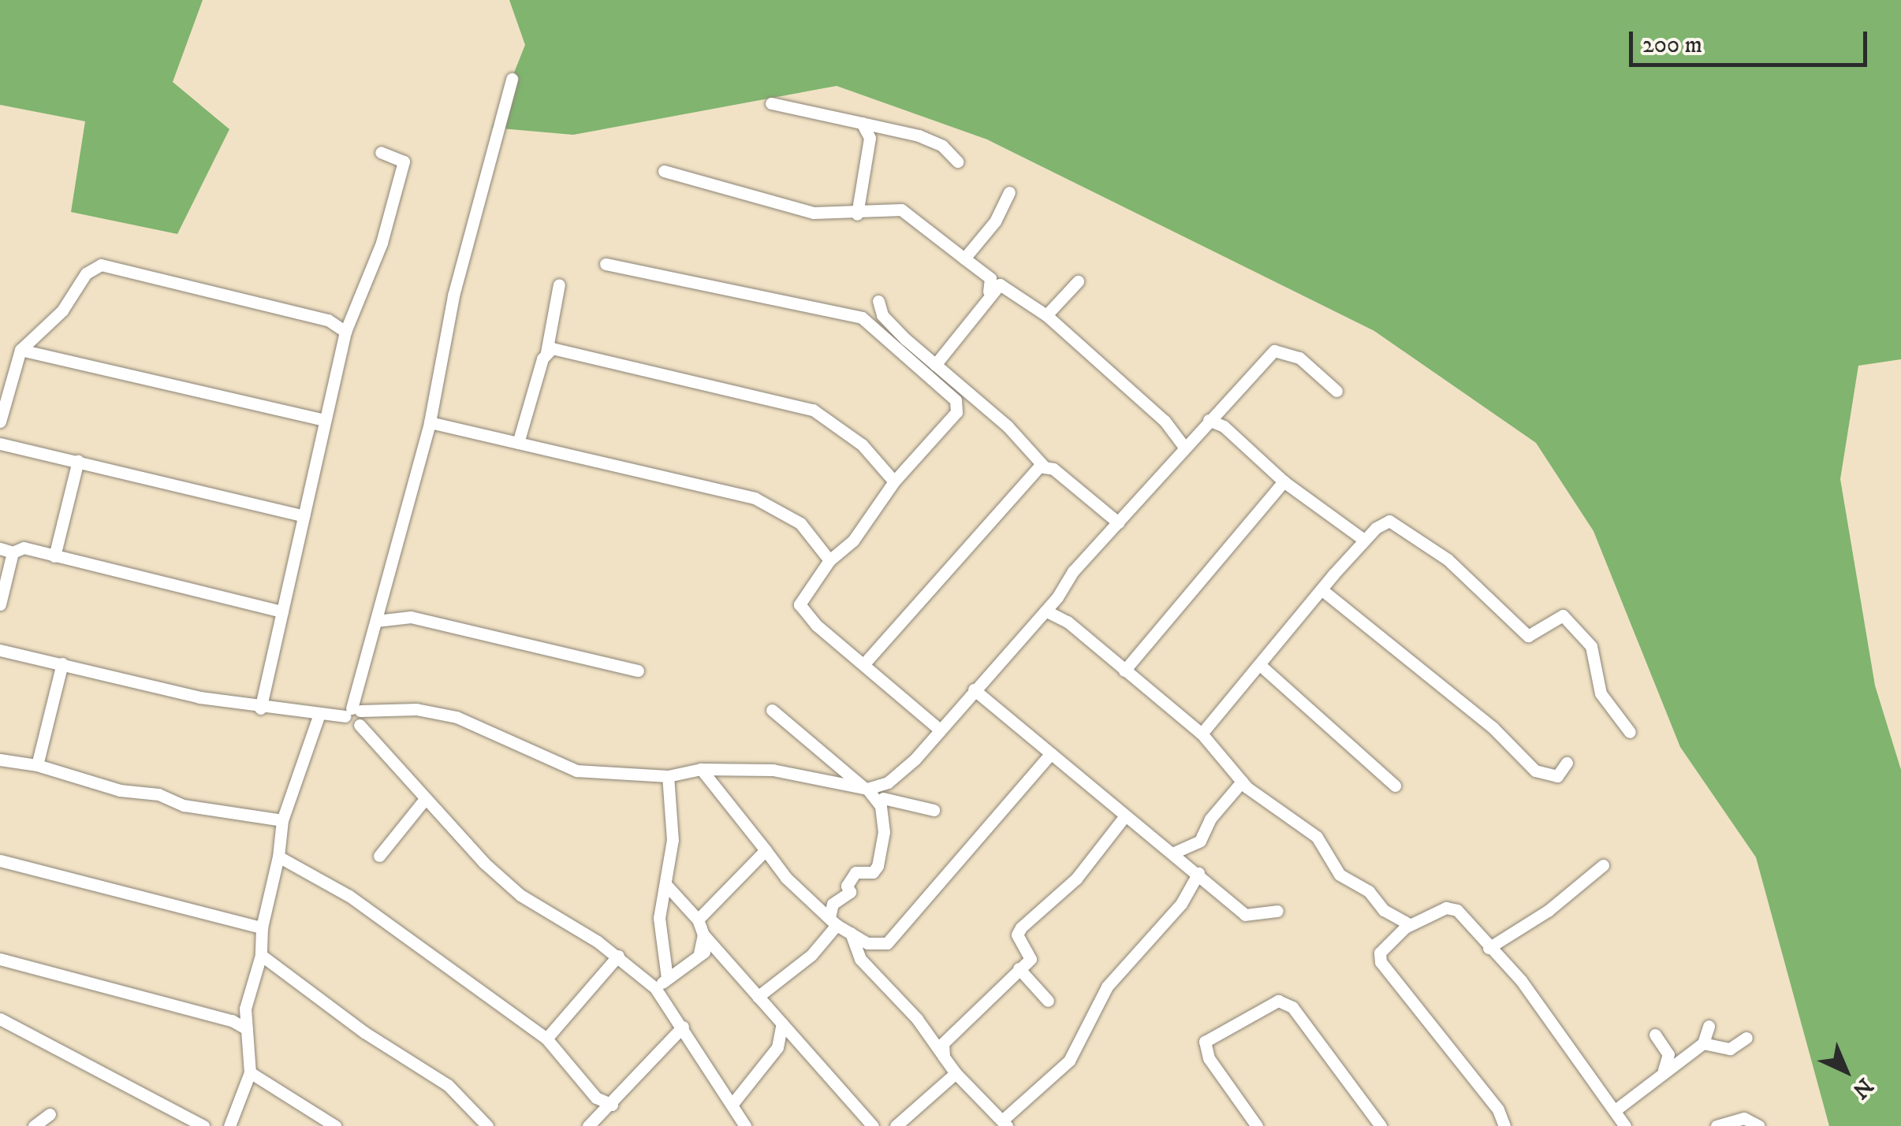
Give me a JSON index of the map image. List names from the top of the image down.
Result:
{
  "scale_bar": "200 m",
  "north": "bottom right"
}
